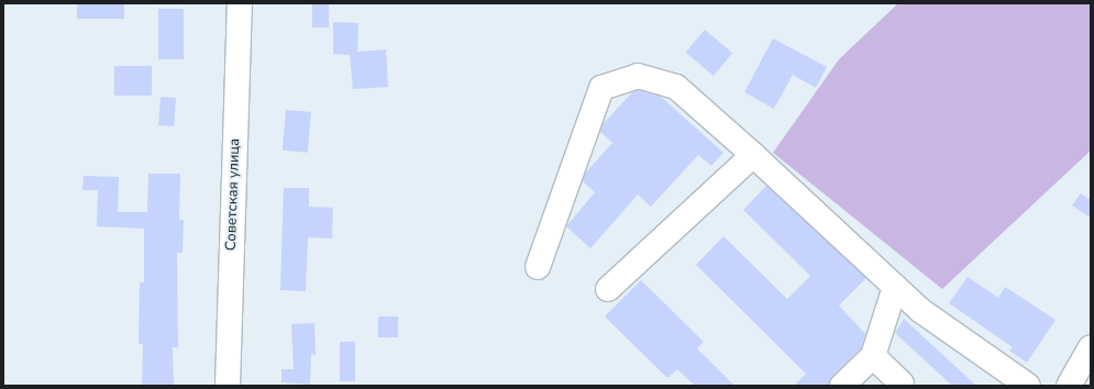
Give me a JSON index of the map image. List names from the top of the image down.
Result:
{
  "streets": {
    "street": ["Советская улица"]
  }
}
